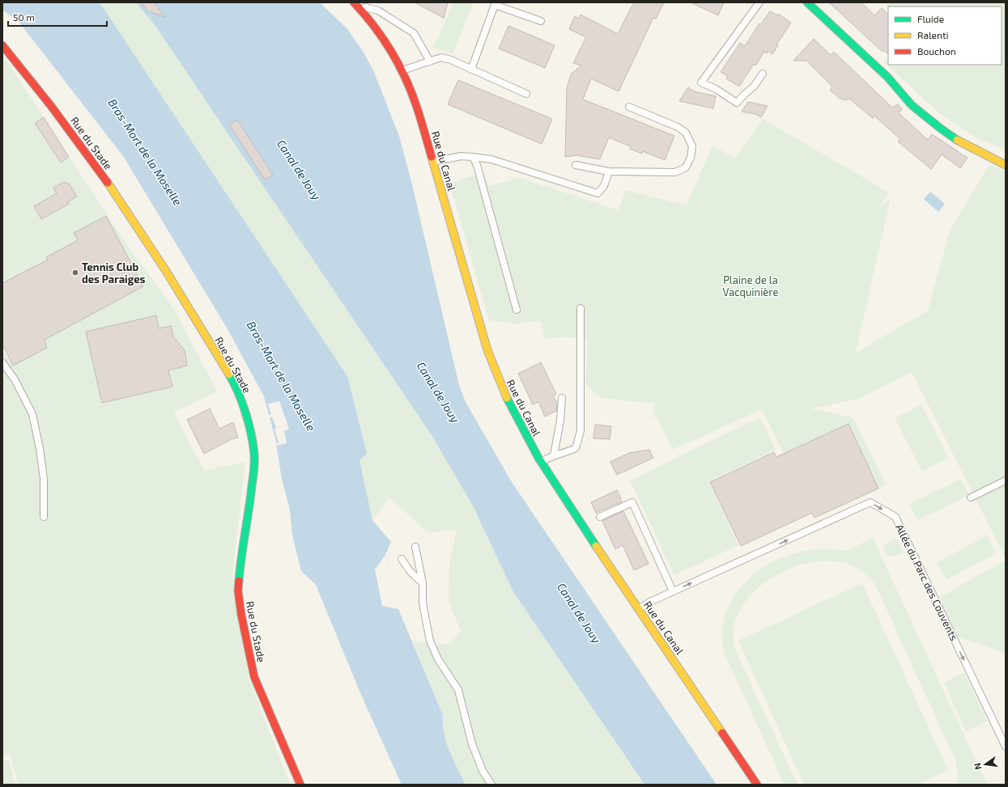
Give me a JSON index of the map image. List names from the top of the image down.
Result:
{
  "streets": {
    "street": ["Rue du Stade", "Rue du Canal"],
    "lane": ["Allée du Parc des Couvents"]
  },
  "crossings": [
    ["Rue du Canal", "Allée du Parc des Couvents"]
  ],
  "water": ["Bras-Mort de la Moselle", "Canal de Jouy"],
  "parks": ["Plaine de la Vacquinière"],
  "places": ["Tennis Club des Paraiges"],
  "legend": ["Fluide", "Ralenti", "Bouchon"],
  "scale_bar": "50 m",
  "north": "left"
}
